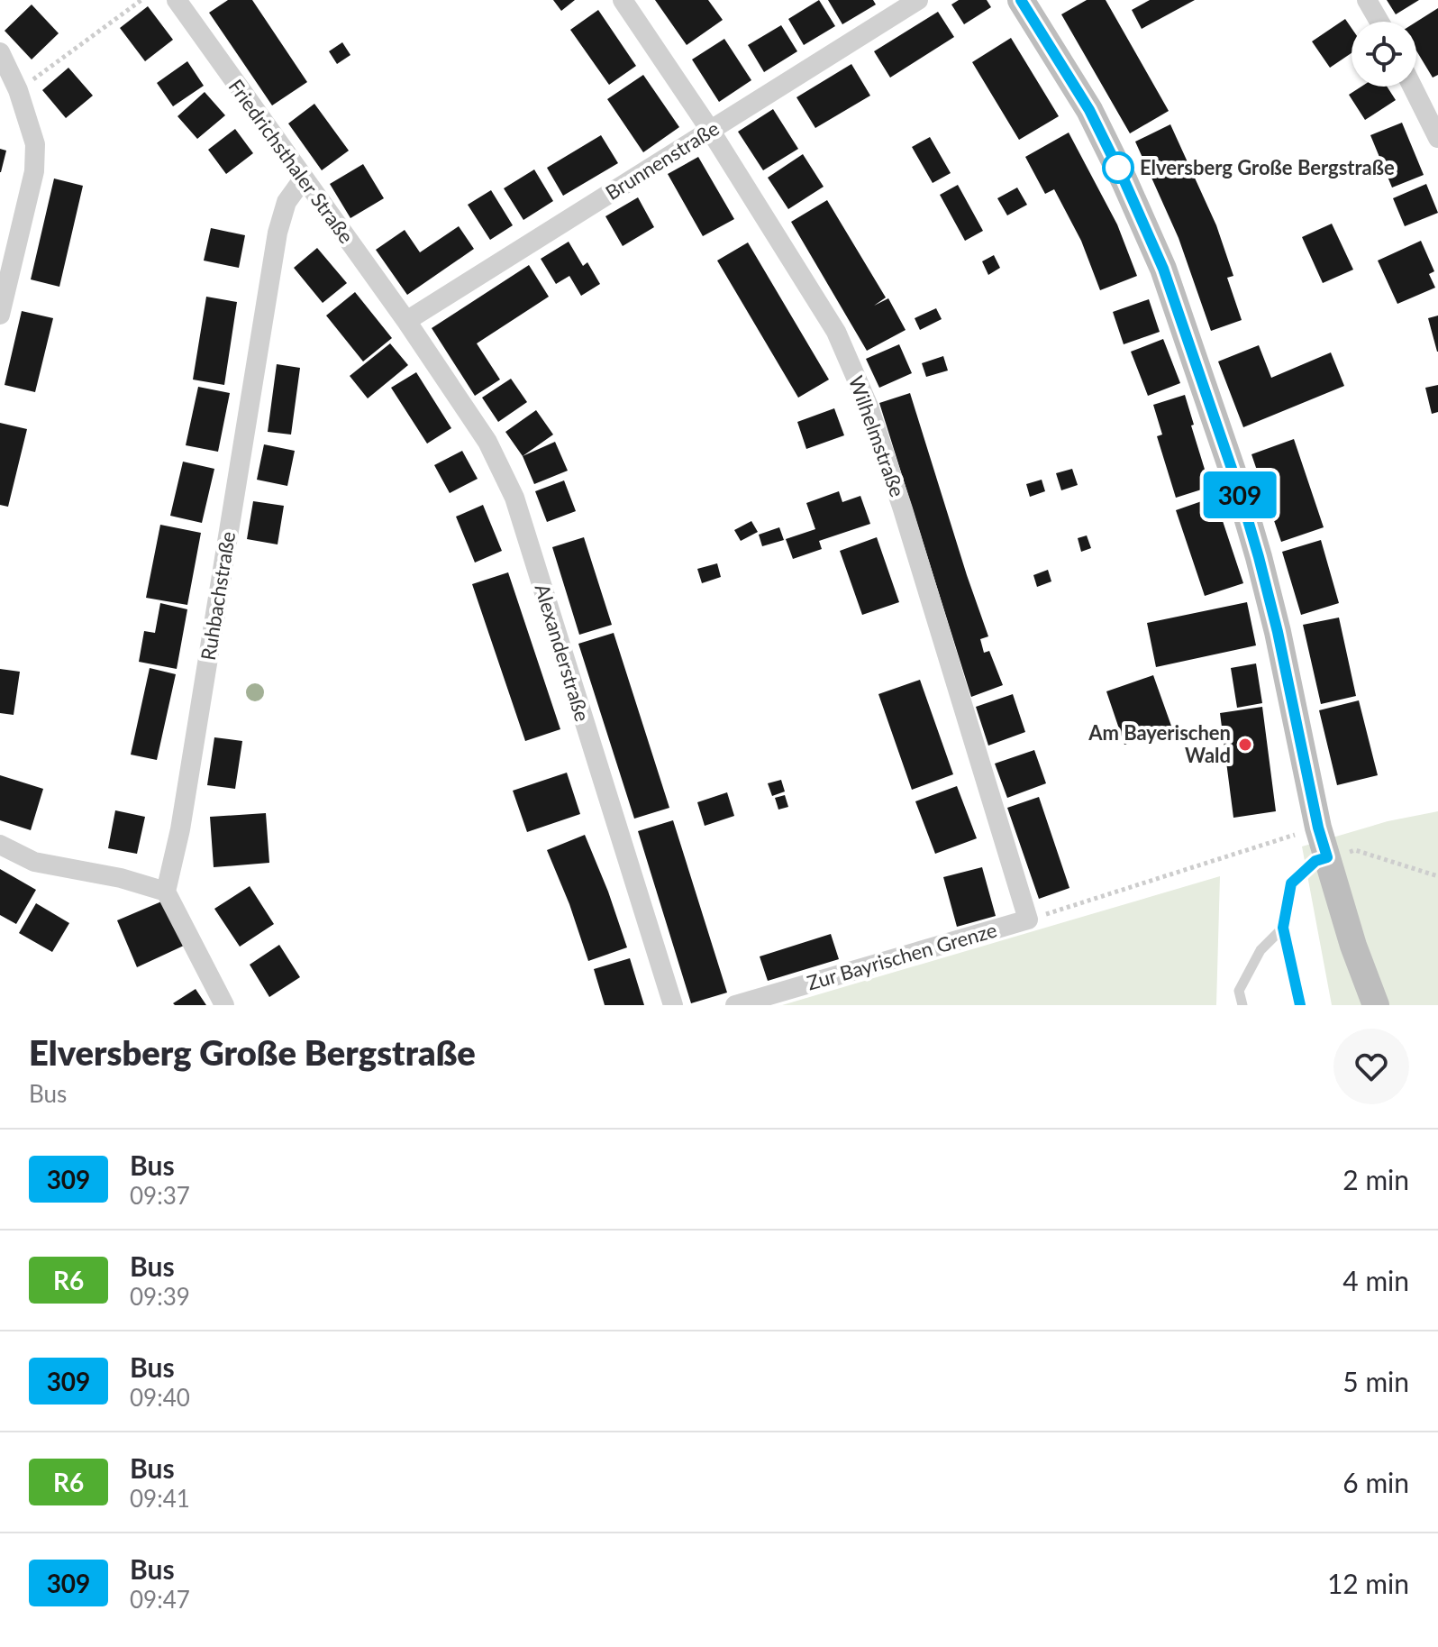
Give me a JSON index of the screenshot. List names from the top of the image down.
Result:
{
  "streets": {
    "street": [
      "Brunnenstraße",
      "Friedrichsthaler Straße",
      "Wilhelmstraße",
      "Ruhbachstraße",
      "Alexanderstraße",
      "Zur Bayrischen Grenze"
    ]
  },
  "crossings": [
    ["Brunnenstraße", "Friedrichsthaler Straße"],
    ["Brunnenstraße", "Wilhelmstraße"],
    ["Brunnenstraße", "Alexanderstraße"],
    ["Friedrichsthaler Straße", "Ruhbachstraße"],
    ["Friedrichsthaler Straße", "Alexanderstraße"],
    ["Wilhelmstraße", "Zur Bayrischen Grenze"]
  ],
  "places": ["Elversberg Große Bergstraße", "Am Bayerischen Wald"],
  "lines": ["bus line 309"],
  "page": {
    "on_map": "309",
    "heading": ["Elversberg Große Bergstraße", "Bus"],
    "list": [
      {
        "mark": "309",
        "name": "Bus",
        "note": "09:37",
        "value": "2 min"
      },
      {
        "mark": "R6",
        "name": "Bus",
        "note": "09:39",
        "value": "4 min"
      },
      {
        "mark": "309",
        "name": "Bus",
        "note": "09:40",
        "value": "5 min"
      },
      {
        "mark": "R6",
        "name": "Bus",
        "note": "09:41",
        "value": "6 min"
      },
      {
        "mark": "309",
        "name": "Bus",
        "note": "09:47",
        "value": "12 min"
      }
    ]
  }
}
